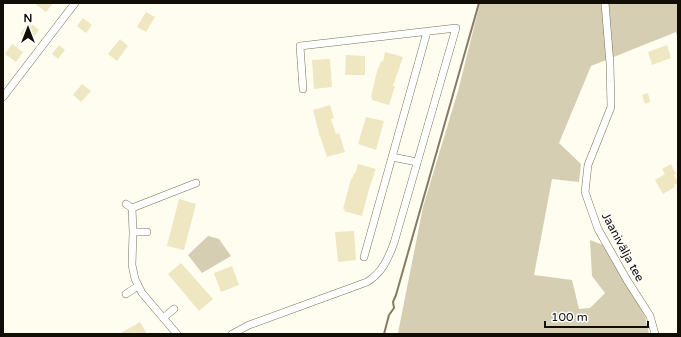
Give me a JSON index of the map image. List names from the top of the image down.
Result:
{
  "streets": {
    "street": ["Jaanivälja tee"]
  },
  "scale_bar": "100 m",
  "north": "top"
}
